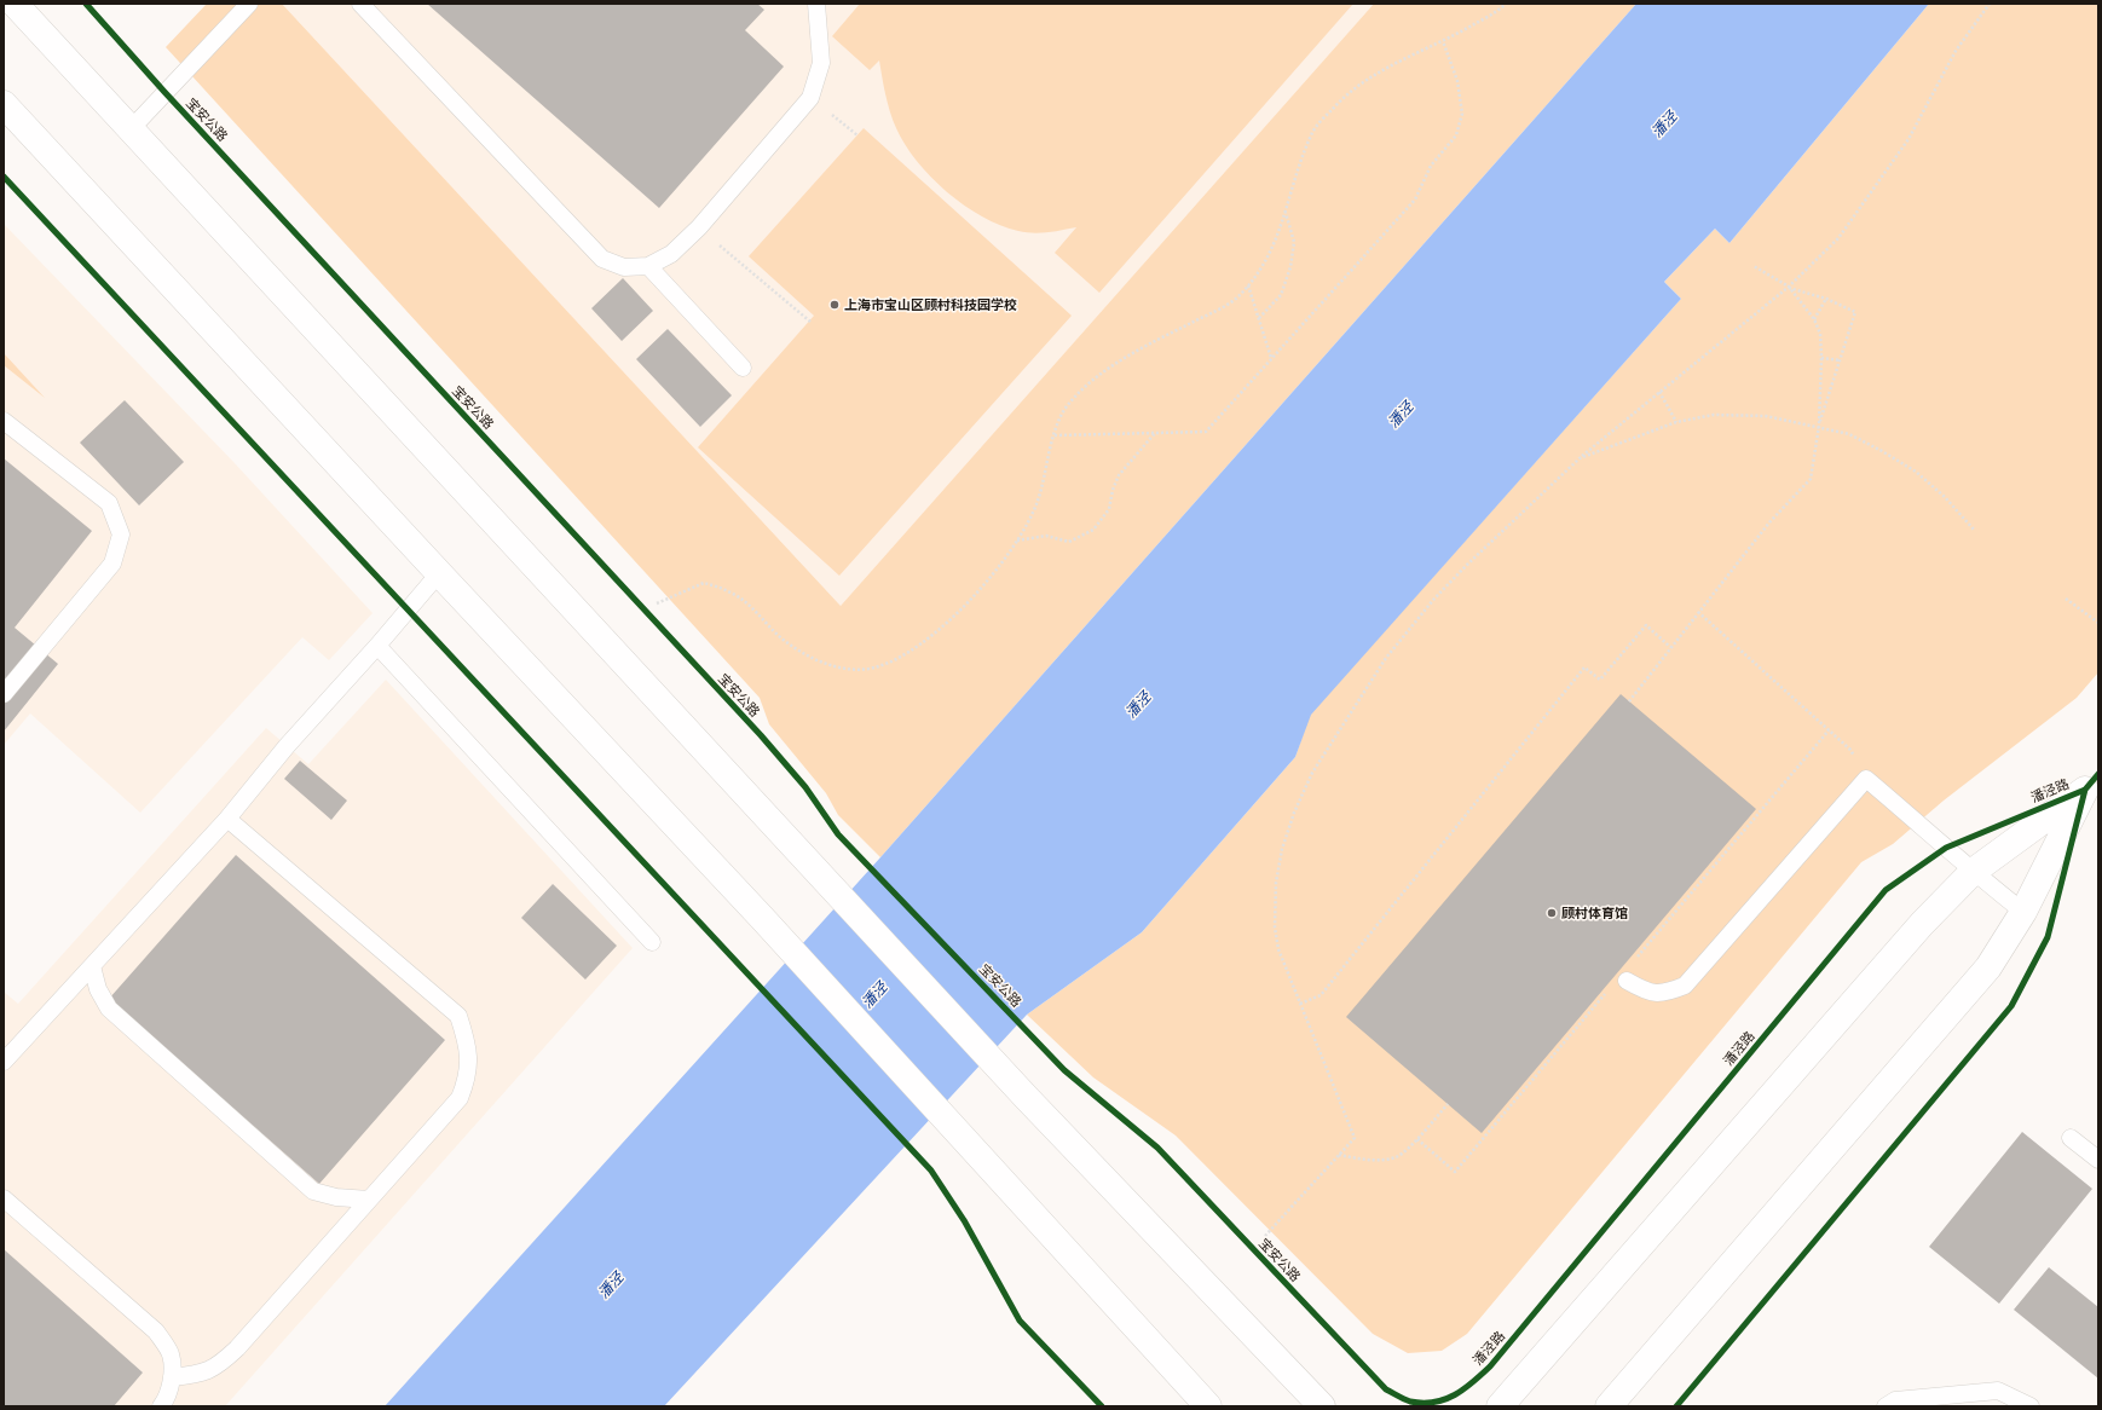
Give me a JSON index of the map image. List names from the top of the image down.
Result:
{
  "streets": {
    "main road": ["潘泾路"],
    "cycle path": ["宝安公路"]
  },
  "water": ["潘泾"],
  "places": ["上海市宝山区顾村科技园学校", "顾村体育馆"]
}
